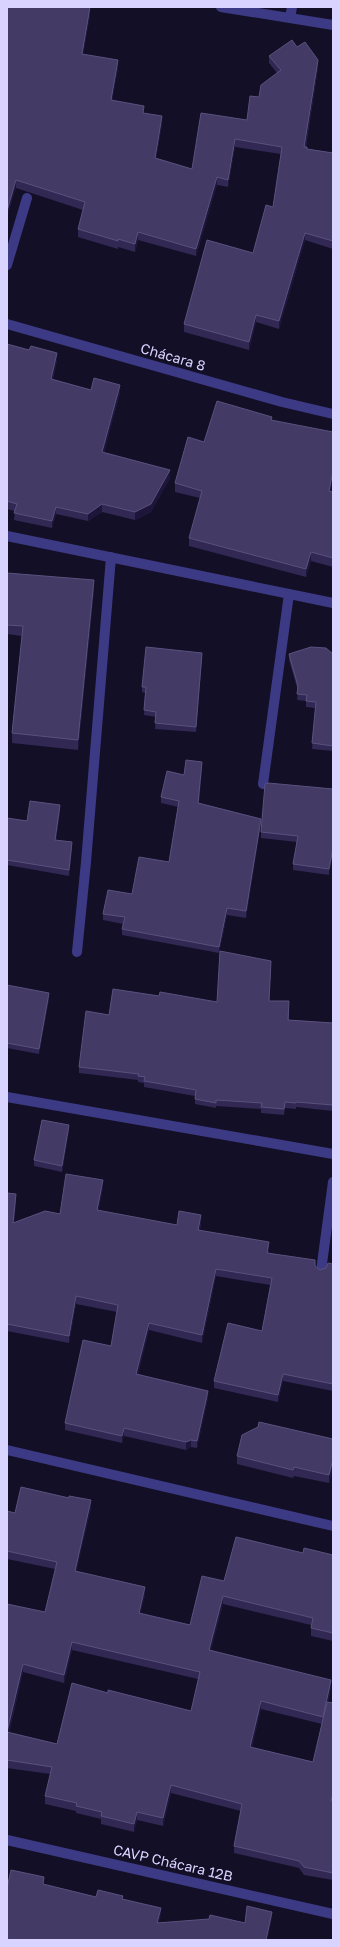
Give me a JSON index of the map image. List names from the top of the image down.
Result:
{
  "streets": {
    "street": ["Chácara 8", "CAVP Chácara 12B"]
  }
}
